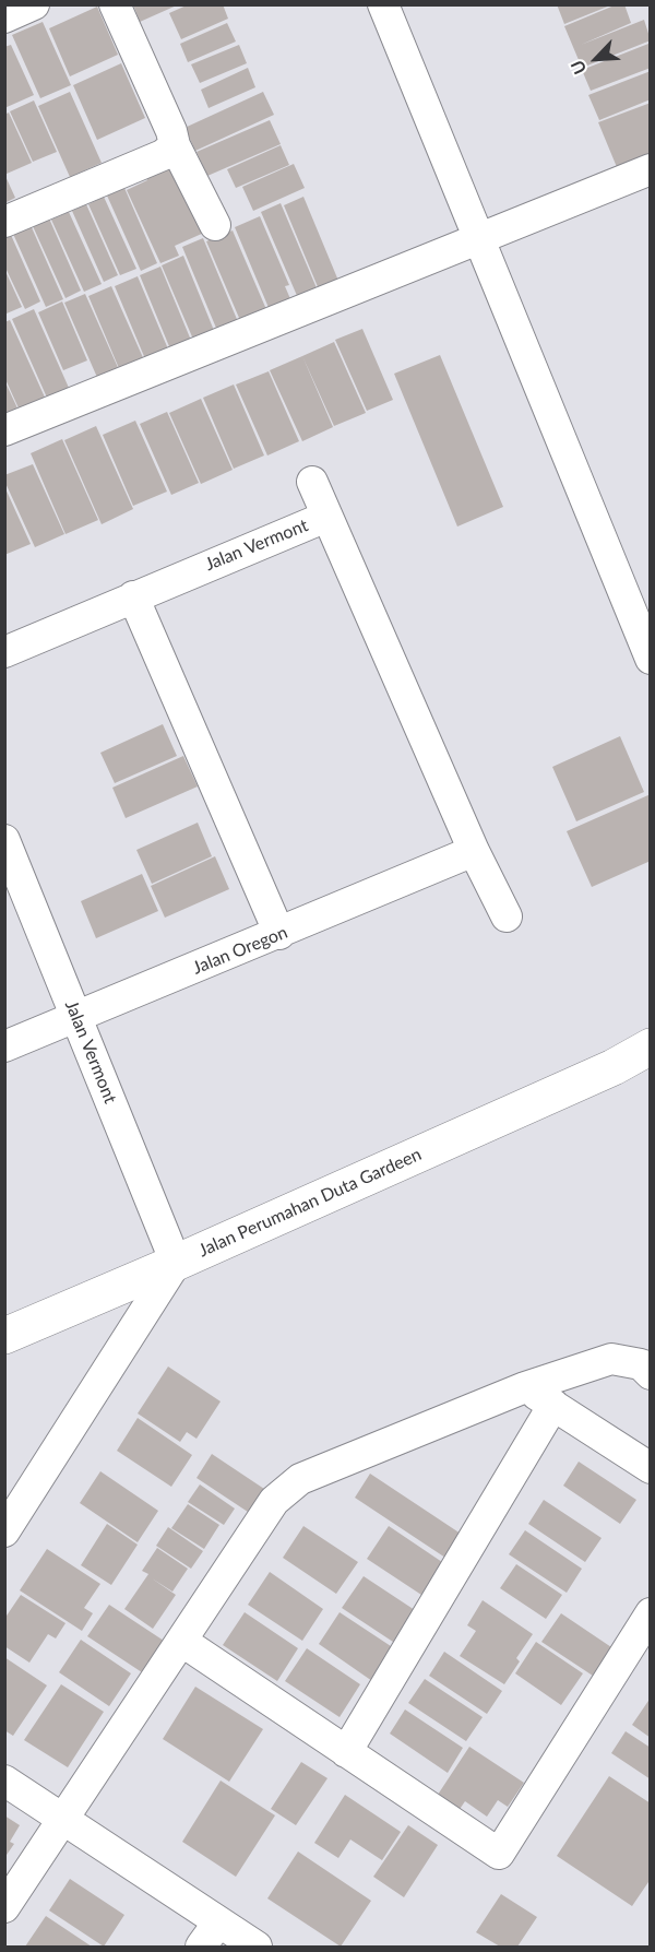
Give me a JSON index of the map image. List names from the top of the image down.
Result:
{
  "streets": {
    "street": ["Jalan Vermont", "Jalan Oregon", "Jalan Perumahan Duta Gardeen"]
  },
  "crossings": [
    ["Jalan Vermont", "Jalan Oregon"],
    ["Jalan Vermont", "Jalan Perumahan Duta Gardeen"]
  ],
  "north": "bottom left"
}
